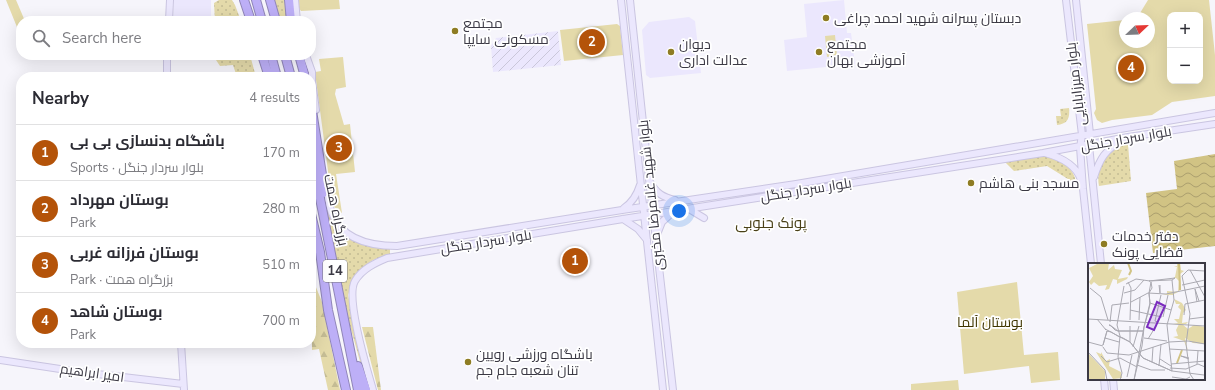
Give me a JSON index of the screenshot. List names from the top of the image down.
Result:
{
  "streets": {
    "highway": ["بزرگراه همت", "14"],
    "main road": [
      "بلوار میرزابابایی",
      "بلوار سردار جنگل",
      "بلوار شهید غلامرضا مخبری",
      "امیر ابراهیم"
    ]
  },
  "crossings": [
    ["بلوار میرزابابایی", "بلوار سردار جنگل"],
    ["بلوار سردار جنگل", "بلوار شهید غلامرضا مخبری"]
  ],
  "districts": ["پونک جنوبی"],
  "parks": ["بوستان آلما"],
  "places": [
    "دبستان پسرانه شهید احمد چراغی",
    "مجتمع مسکونی سایپا",
    "دیوان عدالت اداری",
    "مجتمع آموزشی بهان",
    "مسجد بنی هاشم",
    "دفتر خدمات قضایی پونک",
    "باشگاه ورزشی رویین تنان شعبه جام جم"
  ],
  "north": "top right",
  "page": {
    "map_buttons": ["+", "−"],
    "search": "Search here",
    "pins": [
      "2",
      "4",
      "3",
      "1"
    ],
    "heading": ["Nearby", "4 results"],
    "list": [
      {
        "mark": "1",
        "name": "باشگاه بدنسازی بی بی",
        "note": "Sports · بلوار سردار جنگل",
        "value": "170 m"
      },
      {
        "mark": "2",
        "name": "بوستان مهرداد",
        "note": "Park",
        "value": "280 m"
      },
      {
        "mark": "3",
        "name": "بوستان فرزانه غربی",
        "note": "Park · بزرگراه همت",
        "value": "510 m"
      },
      {
        "mark": "4",
        "name": "بوستان شاهد",
        "note": "Park",
        "value": "700 m"
      }
    ]
  }
}
